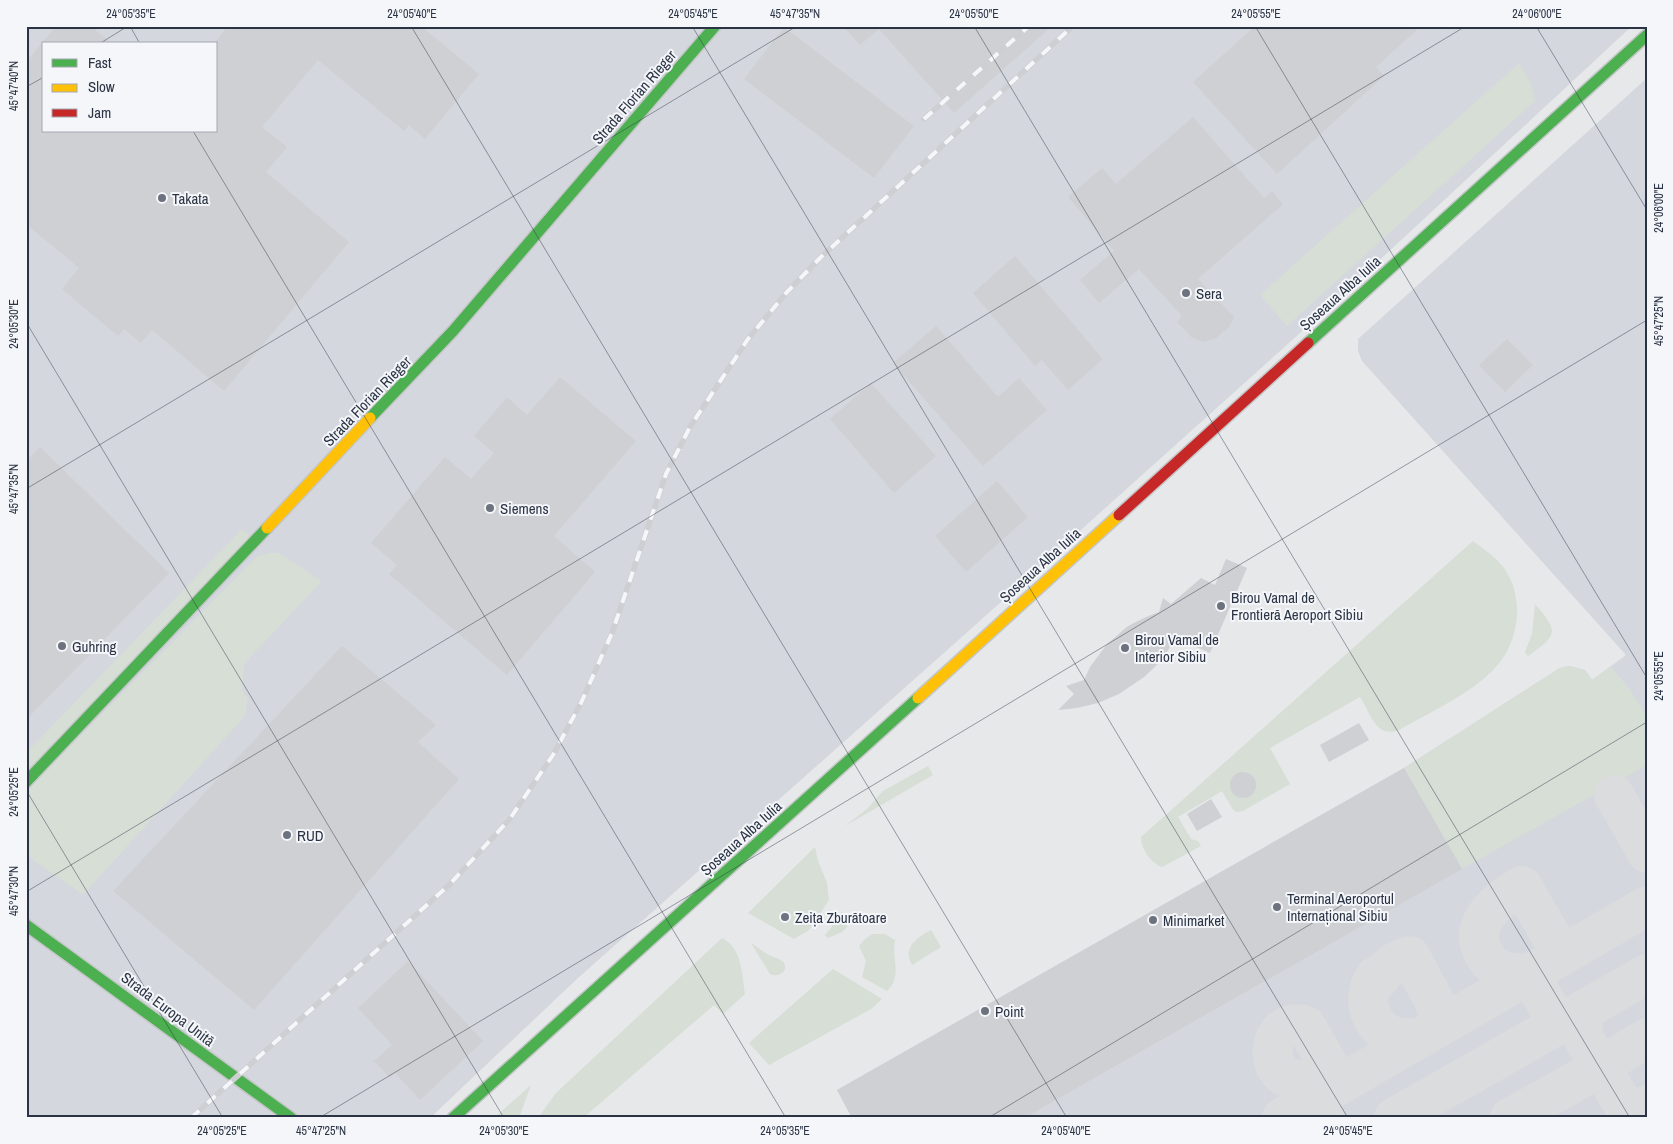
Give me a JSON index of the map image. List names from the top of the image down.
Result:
{
  "streets": {
    "main road": ["Strada Florian Rieger", "Șoseaua Alba Iulia", "Strada Europa Unită"]
  },
  "places": [
    "Takata",
    "Sera",
    "Siemens",
    "Birou Vamal de Frontieră Aeroport Sibiu",
    "Guhring",
    "Birou Vamal de Interior Sibiu",
    "RUD",
    "Terminal Aeroportul Internațional Sibiu",
    "Zeița Zburătoare",
    "Minimarket",
    "Point"
  ],
  "legend": ["Fast", "Slow", "Jam"],
  "coordinates": [
    "24°05'35\"E",
    "24°05'40\"E",
    "24°05'45\"E",
    "45°47'35\"N",
    "24°05'50\"E",
    "24°05'55\"E",
    "24°06'00\"E",
    "45°47'40\"N",
    "45°47'25\"N",
    "24°05'30\"E",
    "24°05'25\"E",
    "45°47'30\"N"
  ]
}
